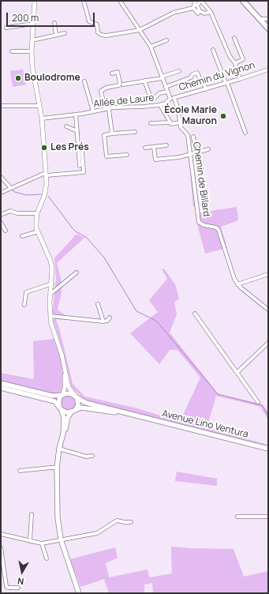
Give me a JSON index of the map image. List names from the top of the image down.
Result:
{
  "streets": {
    "main road": ["Avenue Lino Ventura"],
    "street": ["Chemin du Vignon", "Allée de Laure", "Chemin de Billard"]
  },
  "crossings": [
    ["Chemin du Vignon", "Allée de Laure"],
    ["Chemin du Vignon", "Chemin de Billard"]
  ],
  "places": ["Boulodrome", "École Marie Mauron", "Les Prés"],
  "scale_bar": "200 m",
  "north": "bottom"
}
